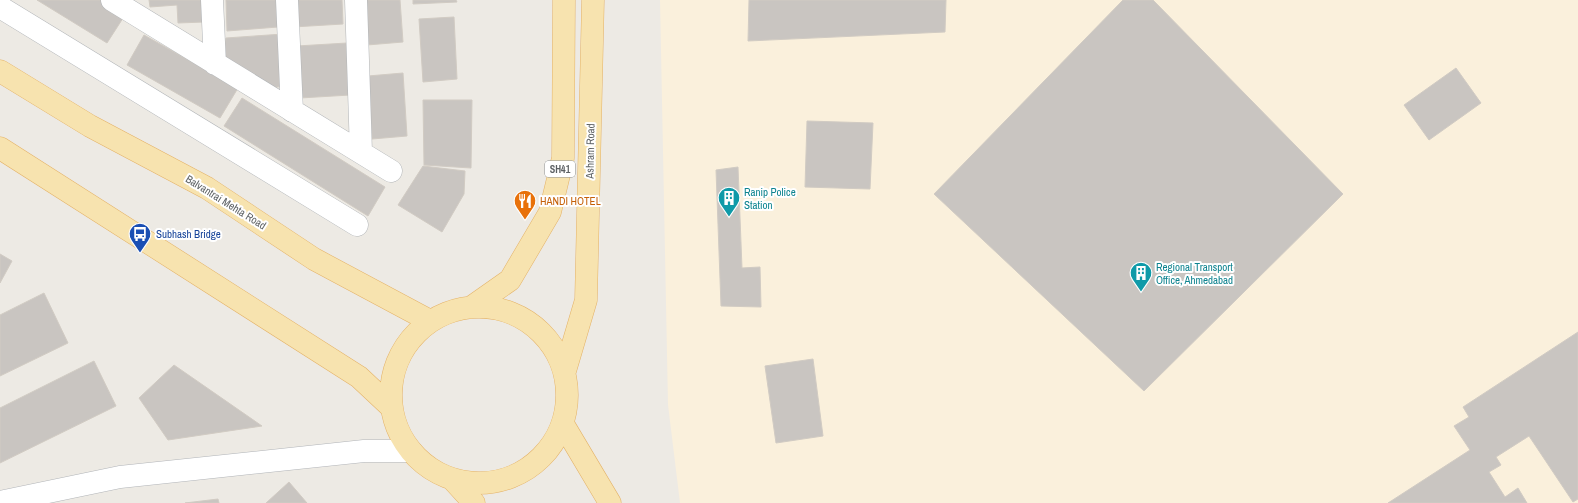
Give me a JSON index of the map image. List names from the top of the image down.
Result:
{
  "streets": {
    "main road": ["Ashram Road", "SH41", "Balvantrai Mehta Road"]
  },
  "places": {
    "building": ["Ranip Police Station", "Regional Transport Office, Ahmedabad"],
    "restaurant": ["HANDI HOTEL"],
    "bus stop": ["Subhash Bridge"]
  }
}
